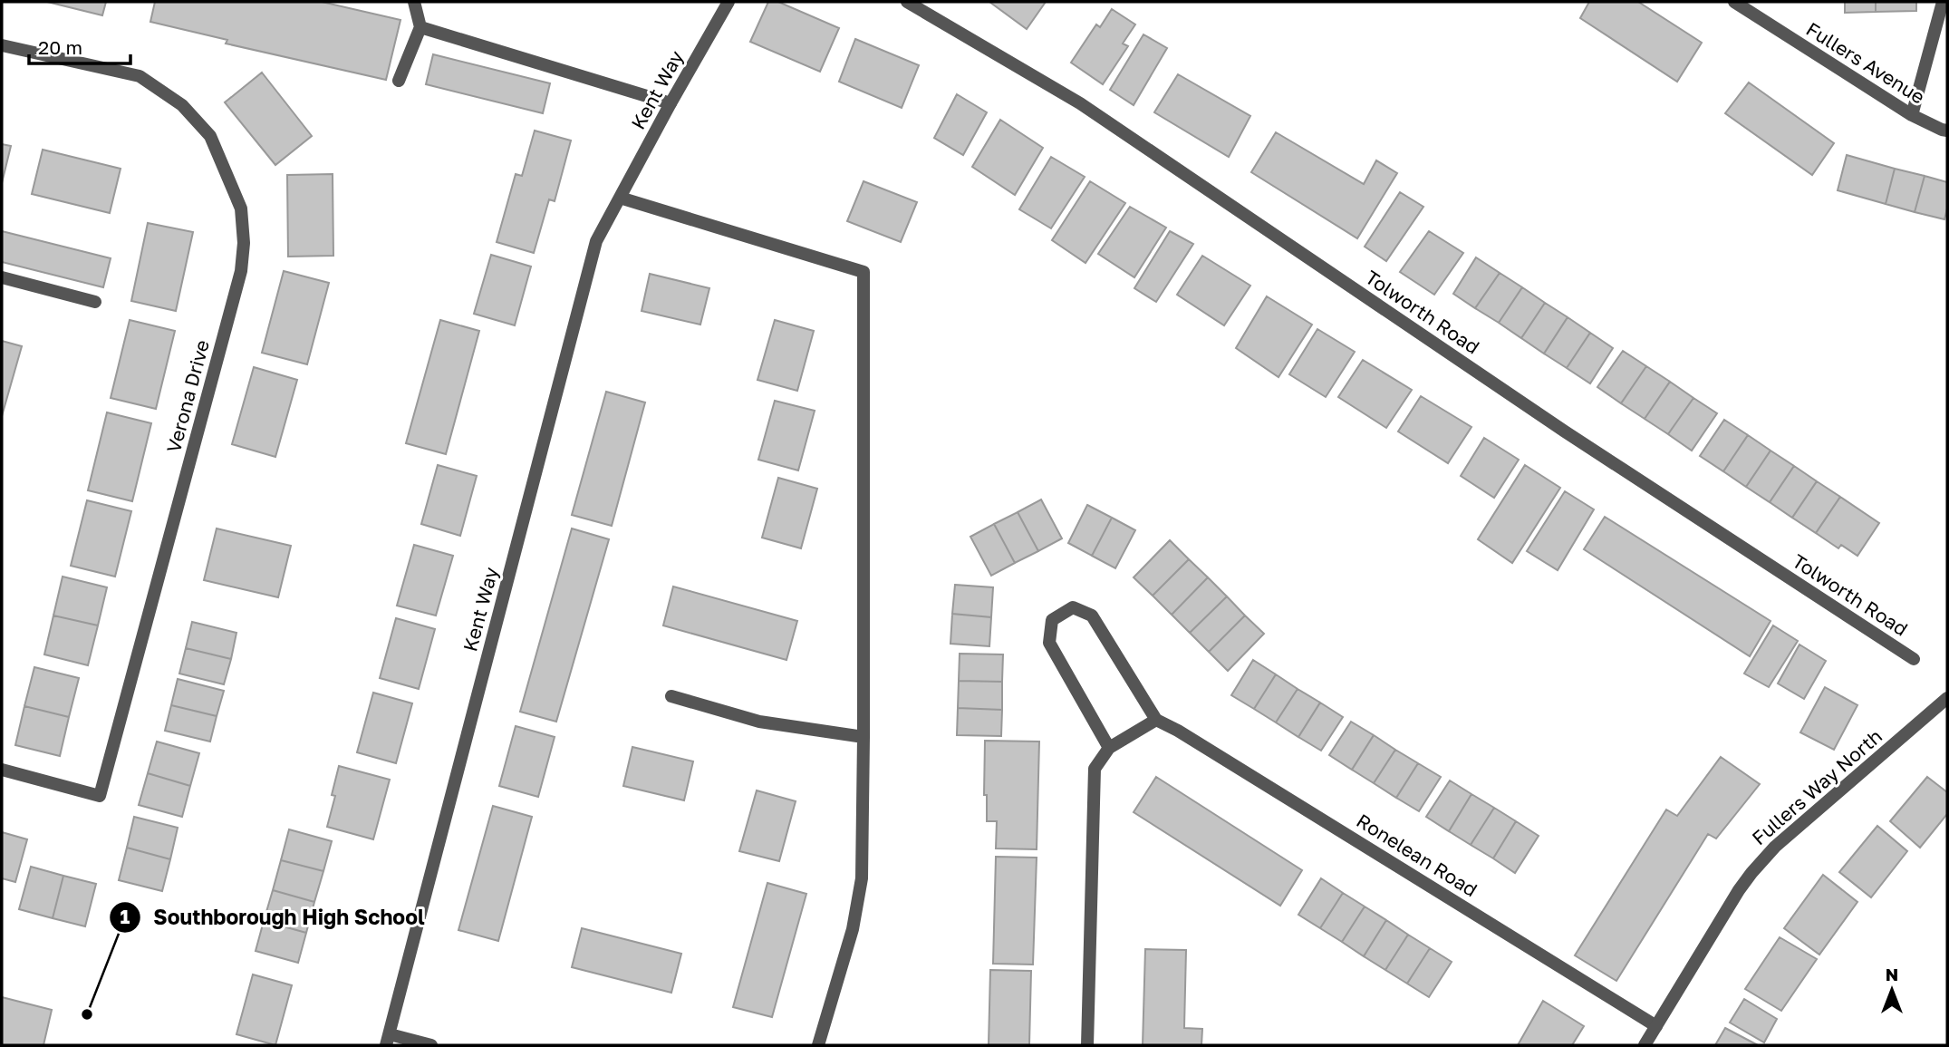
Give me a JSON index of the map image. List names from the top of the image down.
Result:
{
  "streets": {
    "street": [
      "Fullers Avenue",
      "Kent Way",
      "Tolworth Road",
      "Verona Drive",
      "Fullers Way North",
      "Ronelean Road"
    ]
  },
  "crossings": [
    ["Fullers Way North", "Ronelean Road"]
  ],
  "places": ["Southborough High School"],
  "scale_bar": "20 m",
  "north": "top"
}
